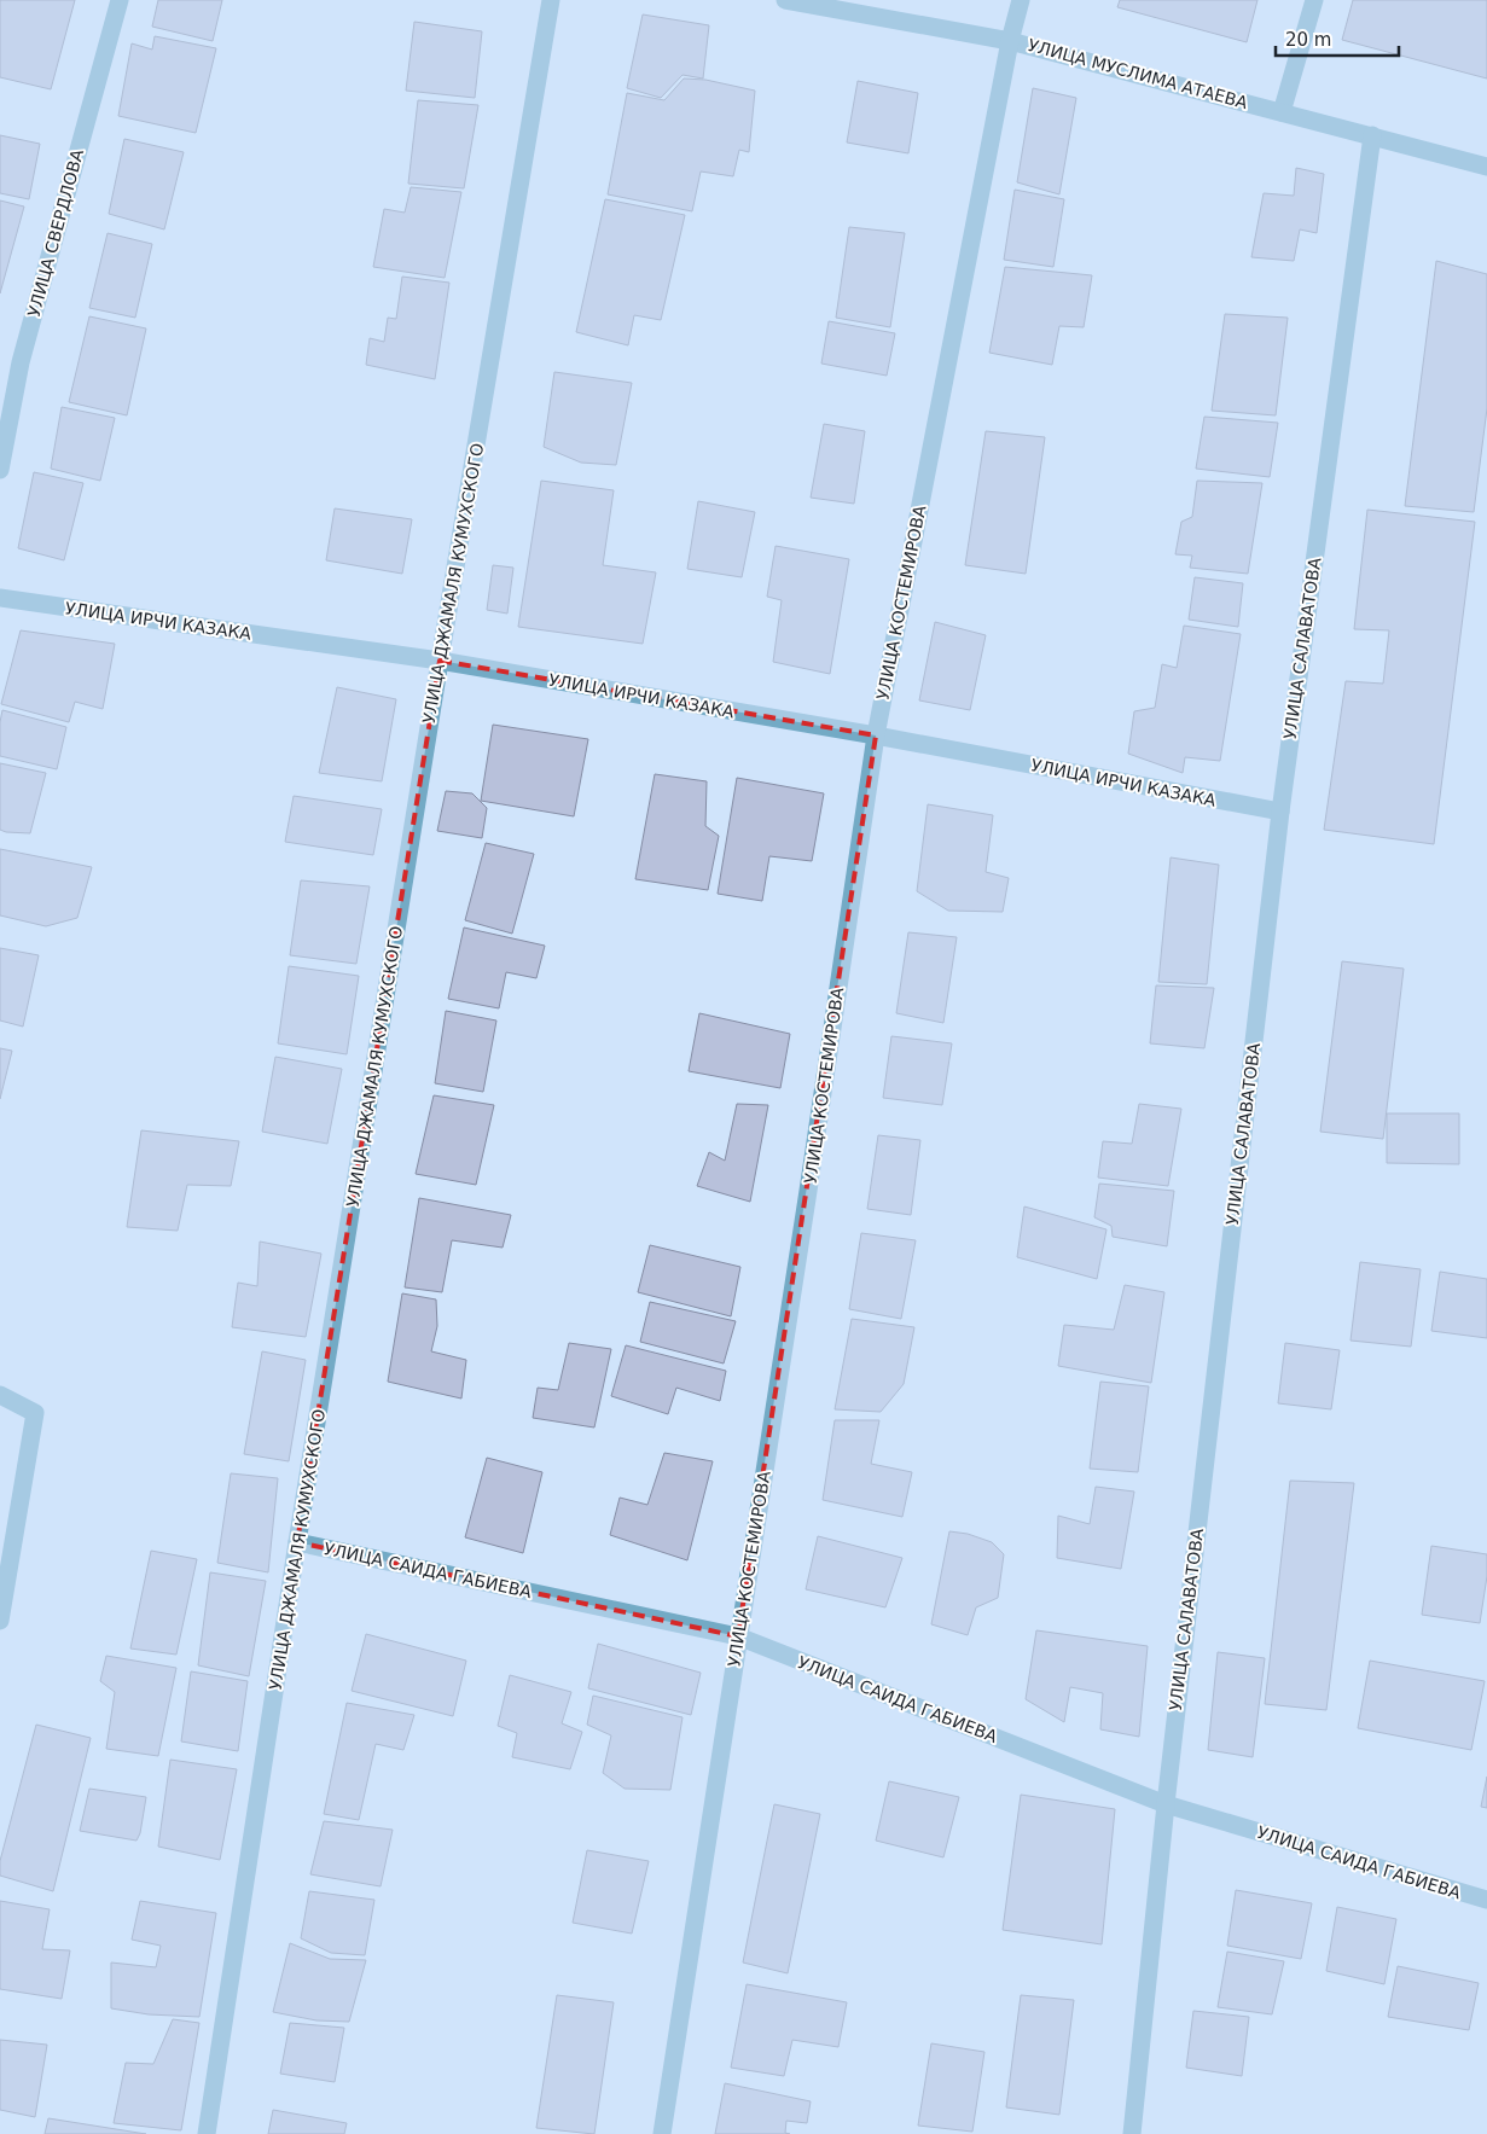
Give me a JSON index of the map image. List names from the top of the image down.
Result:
{
  "streets": {
    "street": [
      "УЛИЦА МУСЛИМА АТАЕВА",
      "УЛИЦА СВЕРДЛОВА",
      "УЛИЦА ДЖАМАЛЯ КУМУХСКОГО",
      "УЛИЦА КОСТЕМИРОВА",
      "УЛИЦА ИРЧИ КАЗАКА",
      "УЛИЦА САЛАВАТОВА",
      "УЛИЦА САИДА ГАБИЕВА"
    ]
  },
  "crossings": [
    ["УЛИЦА МУСЛИМА АТАЕВА", "УЛИЦА КОСТЕМИРОВА"],
    ["УЛИЦА МУСЛИМА АТАЕВА", "УЛИЦА САЛАВАТОВА"],
    ["УЛИЦА ДЖАМАЛЯ КУМУХСКОГО", "УЛИЦА ИРЧИ КАЗАКА"],
    ["УЛИЦА ДЖАМАЛЯ КУМУХСКОГО", "УЛИЦА САИДА ГАБИЕВА"],
    ["УЛИЦА КОСТЕМИРОВА", "УЛИЦА ИРЧИ КАЗАКА"],
    ["УЛИЦА КОСТЕМИРОВА", "УЛИЦА САИДА ГАБИЕВА"],
    ["УЛИЦА ИРЧИ КАЗАКА", "УЛИЦА САЛАВАТОВА"],
    ["УЛИЦА САЛАВАТОВА", "УЛИЦА САИДА ГАБИЕВА"]
  ],
  "scale_bar": "20 m"
}
